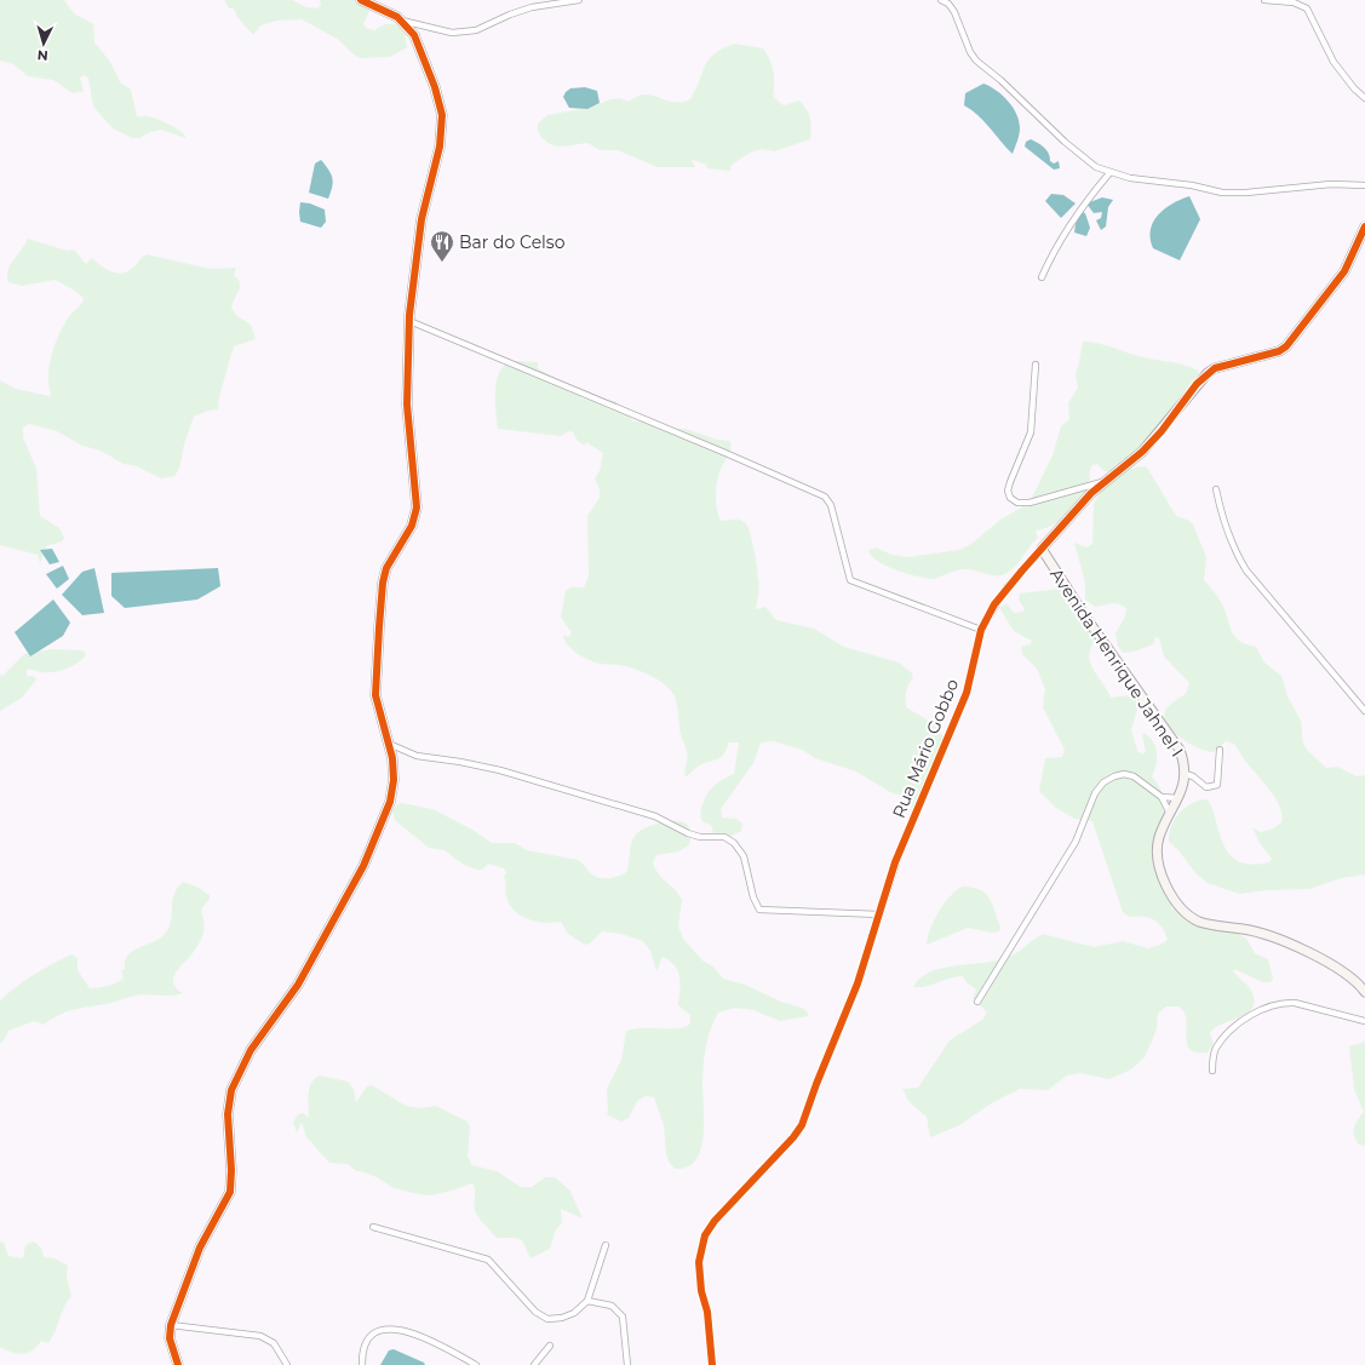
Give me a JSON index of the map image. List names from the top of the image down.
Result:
{
  "streets": {
    "street": ["Avenida Henrique Jahnel I", "Rua Mário Gobbo"]
  },
  "crossings": [
    ["Avenida Henrique Jahnel I", "Rua Mário Gobbo"]
  ],
  "places": {
    "restaurant": ["Bar do Celso"]
  },
  "north": "bottom"
}
